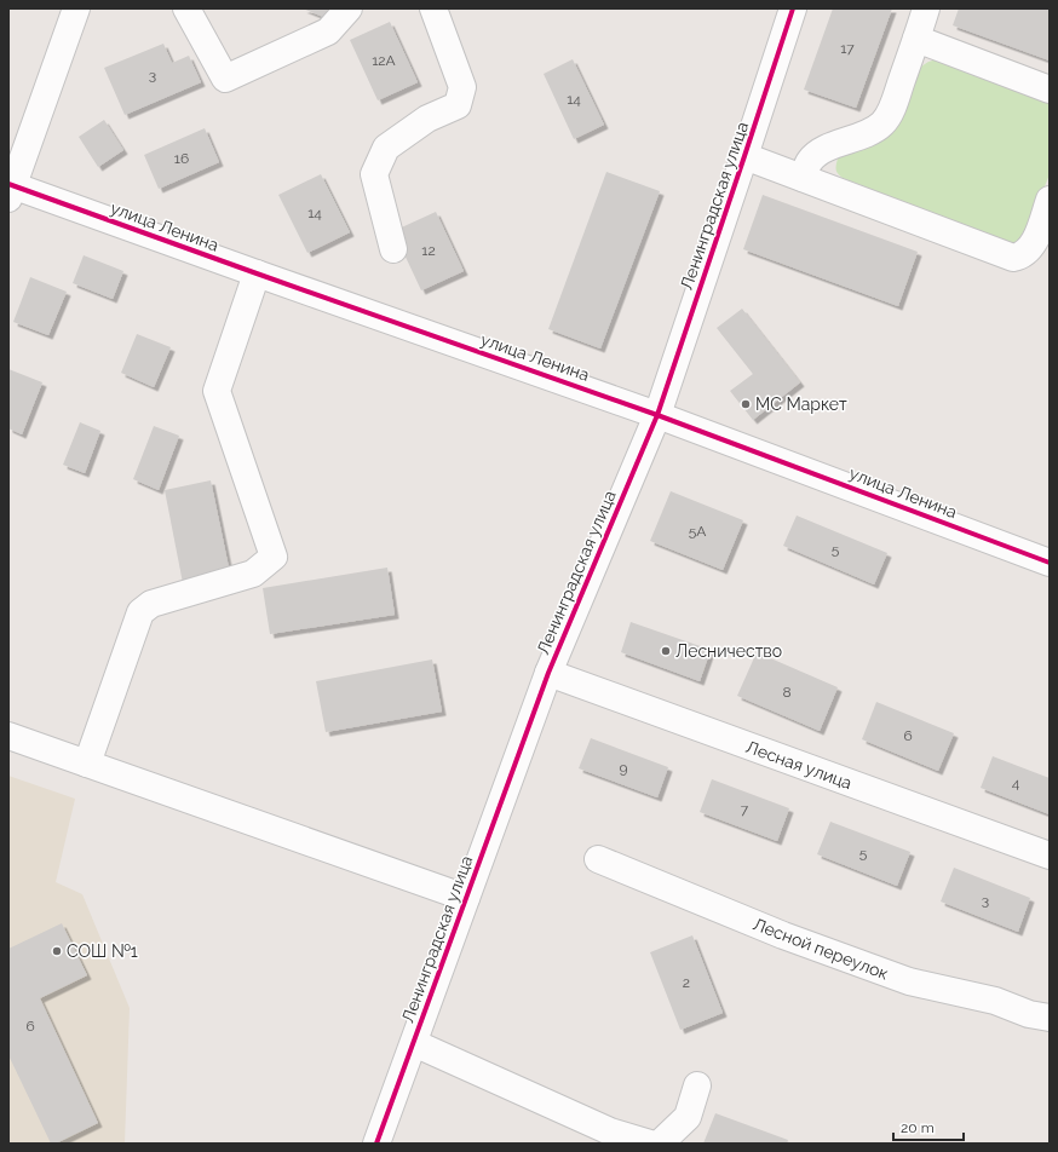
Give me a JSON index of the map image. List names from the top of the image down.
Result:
{
  "streets": {
    "street": [
      "Ленинградская улица",
      "улица Ленина",
      "Лесная улица",
      "Лесной переулок"
    ]
  },
  "crossings": [
    ["Ленинградская улица", "улица Ленина"],
    ["Ленинградская улица", "Лесная улица"]
  ],
  "places": ["МС Маркет", "Лесничество", "СОШ №1"],
  "house_numbers": [
    "17",
    "12А",
    "3",
    "14",
    "16",
    "14",
    "12",
    "5А",
    "5",
    "8",
    "6",
    "9",
    "4",
    "7",
    "5",
    "3",
    "2",
    "6"
  ],
  "scale_bar": "20 m"
}
